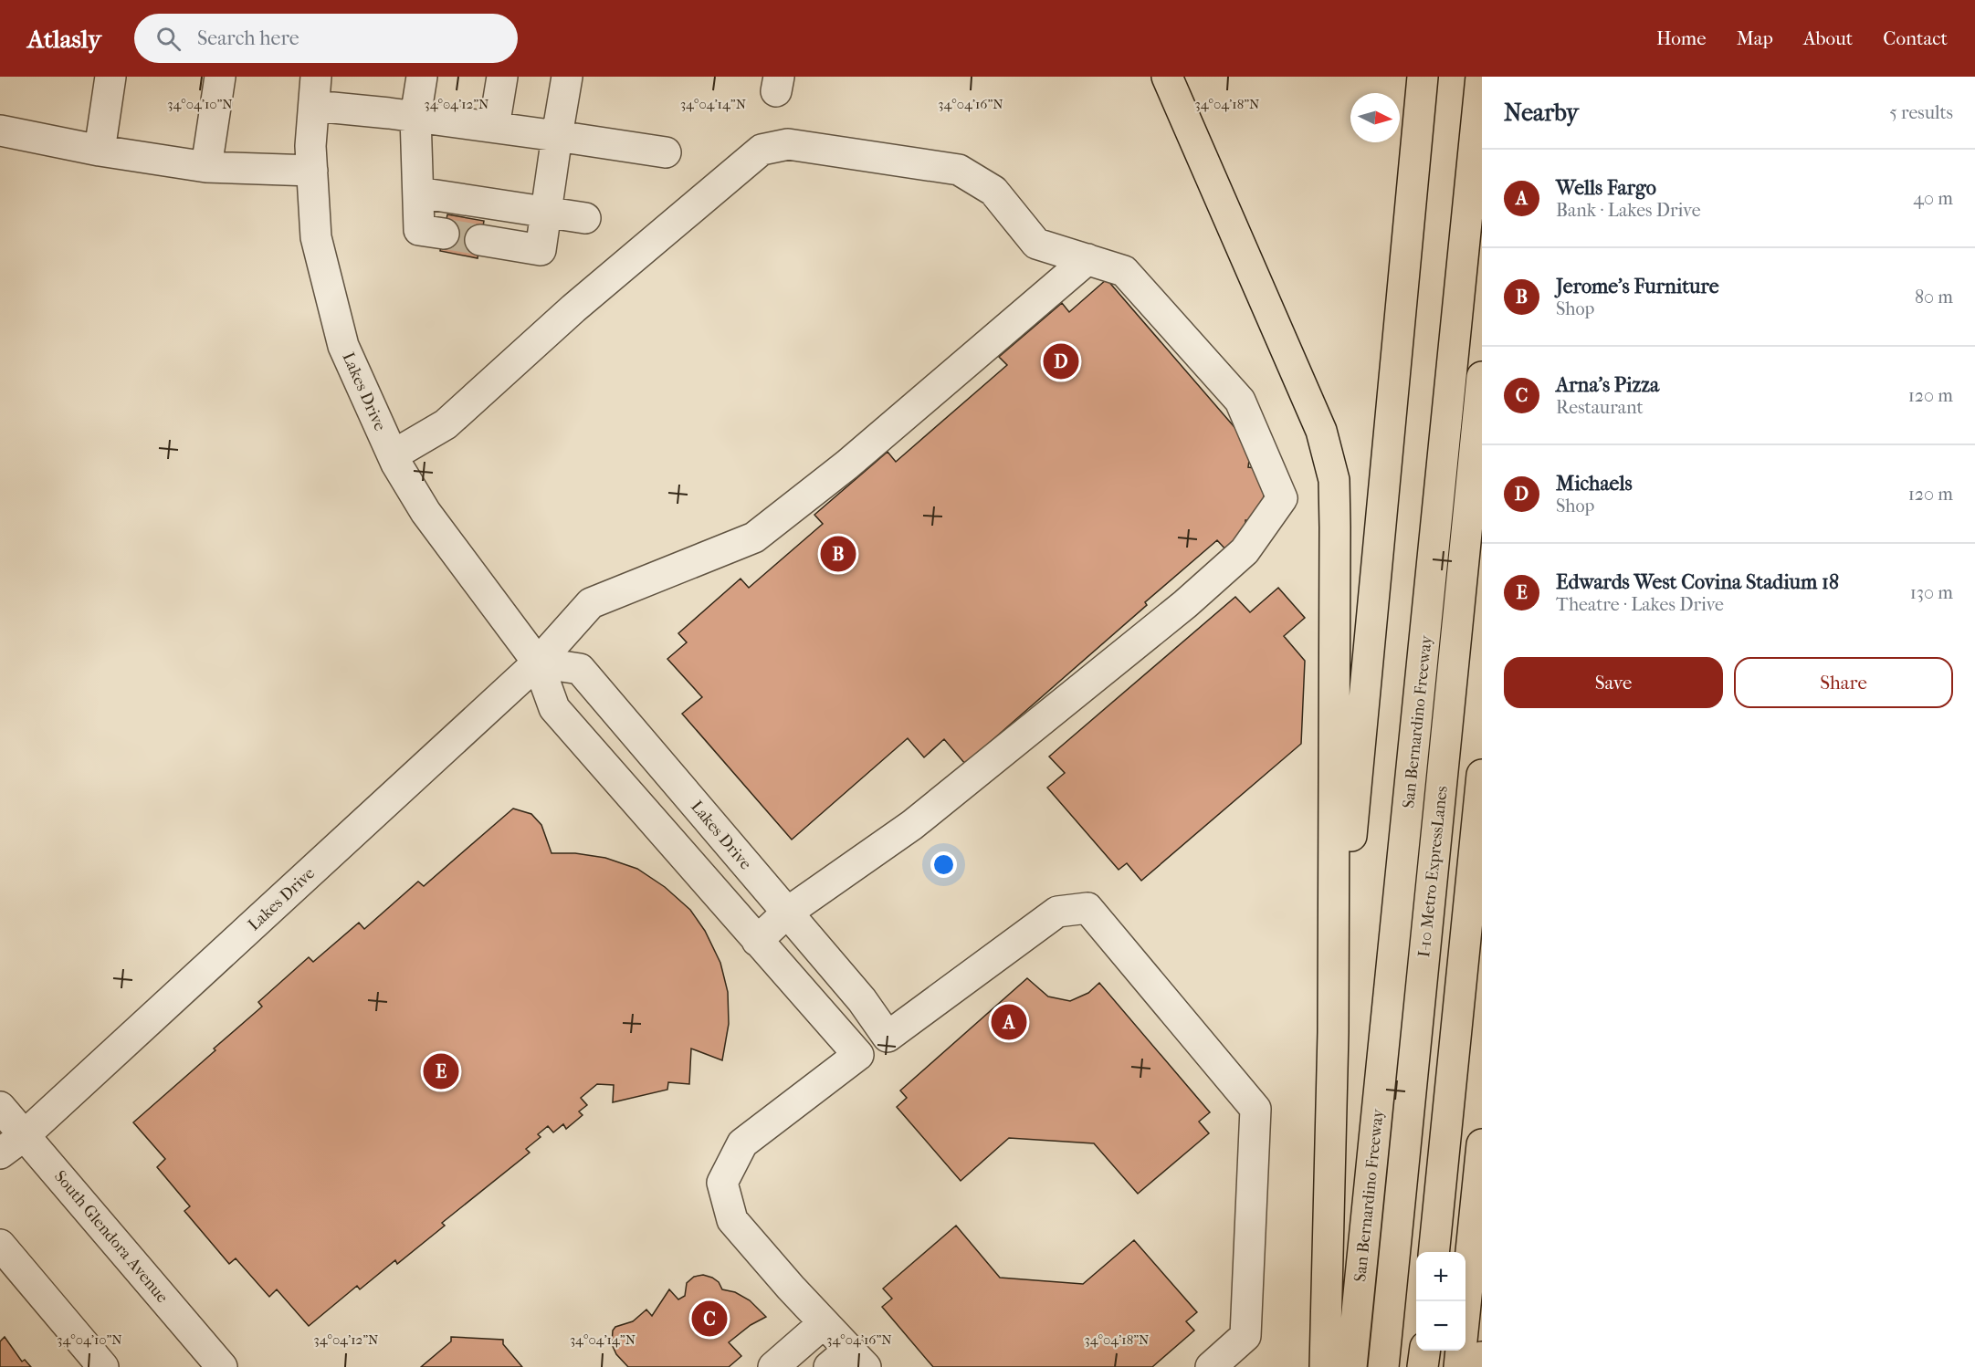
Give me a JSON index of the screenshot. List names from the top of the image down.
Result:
{
  "streets": {
    "highway": ["San Bernardino Freeway", "I-10 Metro ExpressLanes"],
    "street": ["Lakes Drive", "South Glendora Avenue"]
  },
  "crossings": [
    ["Lakes Drive", "South Glendora Avenue"]
  ],
  "north": "right",
  "page": {
    "header": "Atlasly",
    "search": "Search here",
    "nav": [
      "Home",
      "Map",
      "About",
      "Contact"
    ],
    "heading": ["Nearby", "5 results"],
    "list": [
      {
        "mark": "A",
        "name": "Wells Fargo",
        "note": "Bank · Lakes Drive",
        "value": "40 m"
      },
      {
        "mark": "B",
        "name": "Jerome's Furniture",
        "note": "Shop",
        "value": "80 m"
      },
      {
        "mark": "C",
        "name": "Arna's Pizza",
        "note": "Restaurant",
        "value": "120 m"
      },
      {
        "mark": "D",
        "name": "Michaels",
        "note": "Shop",
        "value": "120 m"
      },
      {
        "mark": "E",
        "name": "Edwards West Covina Stadium 18",
        "note": "Theatre · Lakes Drive",
        "value": "130 m"
      }
    ],
    "pins": [
      "D",
      "B",
      "A",
      "E",
      "C"
    ],
    "buttons": ["Save", "Share"],
    "map_buttons": ["+", "−"]
  },
  "coordinates": [
    "34°04'10\"N",
    "34°04'12\"N",
    "34°04'14\"N",
    "34°04'16\"N",
    "34°04'18\"N"
  ]
}
